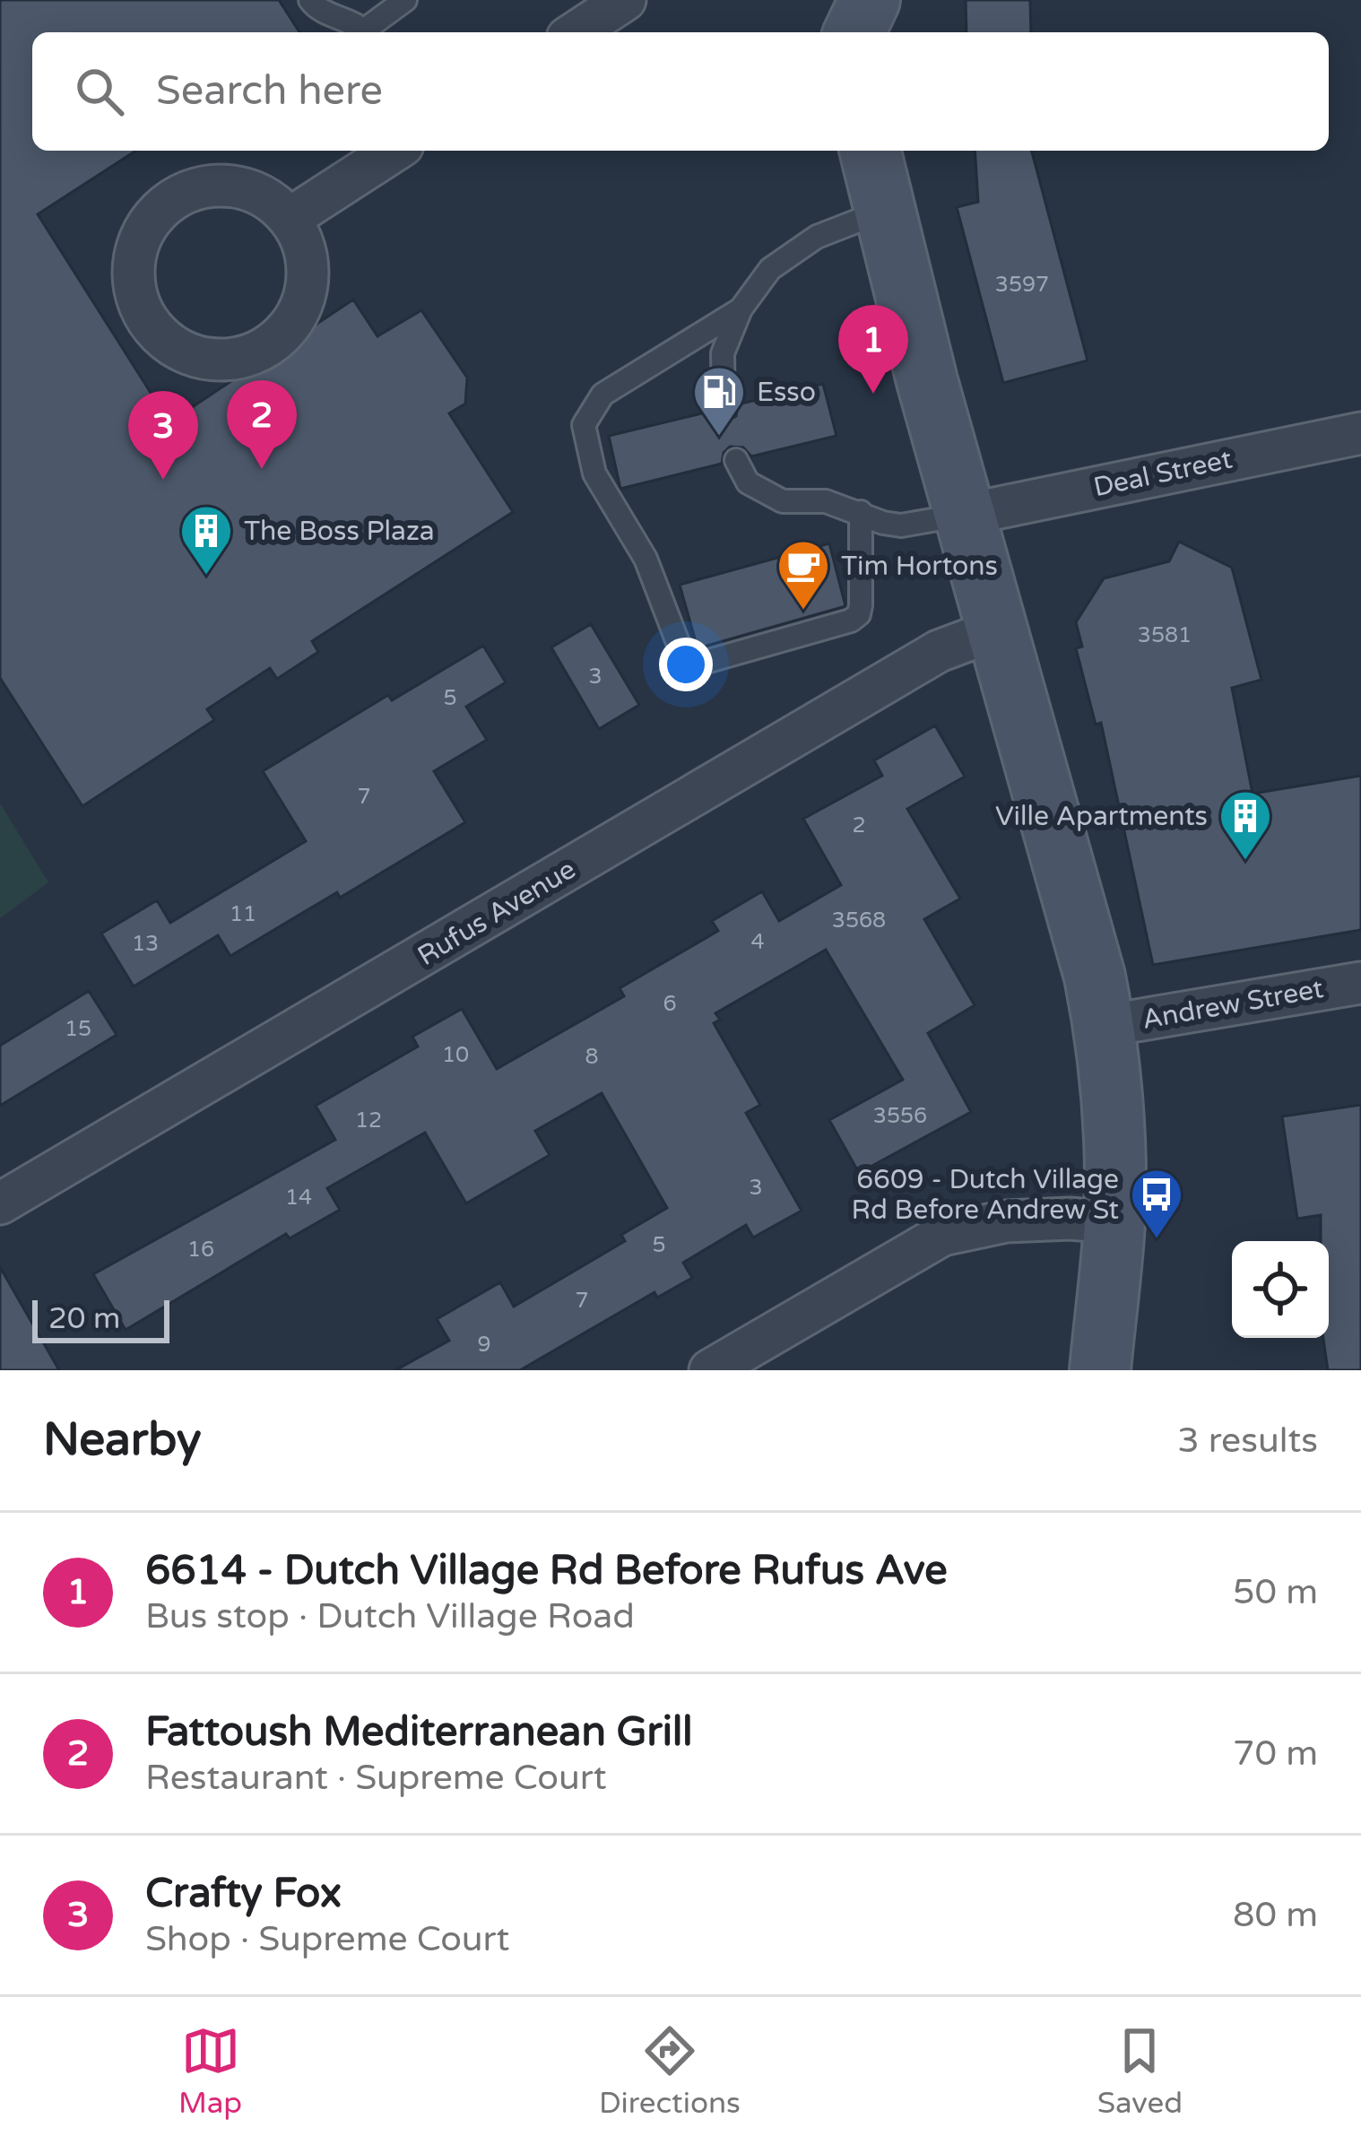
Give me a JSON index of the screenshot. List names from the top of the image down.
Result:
{
  "streets": {
    "street": ["Deal Street", "Rufus Avenue", "Andrew Street"]
  },
  "places": {
    "fuel station": ["Esso"],
    "building": ["The Boss Plaza", "Ville Apartments"],
    "cafe": ["Tim Hortons"],
    "bus stop": ["6609 - Dutch Village Rd Before Andrew St"]
  },
  "house_numbers": [
    "3597",
    "3581",
    "3",
    "5",
    "7",
    "2",
    "11",
    "3568",
    "4",
    "13",
    "6",
    "15",
    "10",
    "8",
    "3556",
    "12",
    "3",
    "14",
    "5",
    "16",
    "7",
    "9"
  ],
  "scale_bar": "20 m",
  "page": {
    "search": "Search here",
    "pins": ["1", "2", "3"],
    "scale": "20 m",
    "heading": ["Nearby", "3 results"],
    "list": [
      {
        "mark": "1",
        "name": "6614 - Dutch Village Rd Before Rufus Ave",
        "note": "Bus stop · Dutch Village Road",
        "value": "50 m"
      },
      {
        "mark": "2",
        "name": "Fattoush Mediterranean Grill",
        "note": "Restaurant · Supreme Court",
        "value": "70 m"
      },
      {
        "mark": "3",
        "name": "Crafty Fox",
        "note": "Shop · Supreme Court",
        "value": "80 m"
      }
    ],
    "nav": ["Map", "Directions", "Saved"]
  }
}
